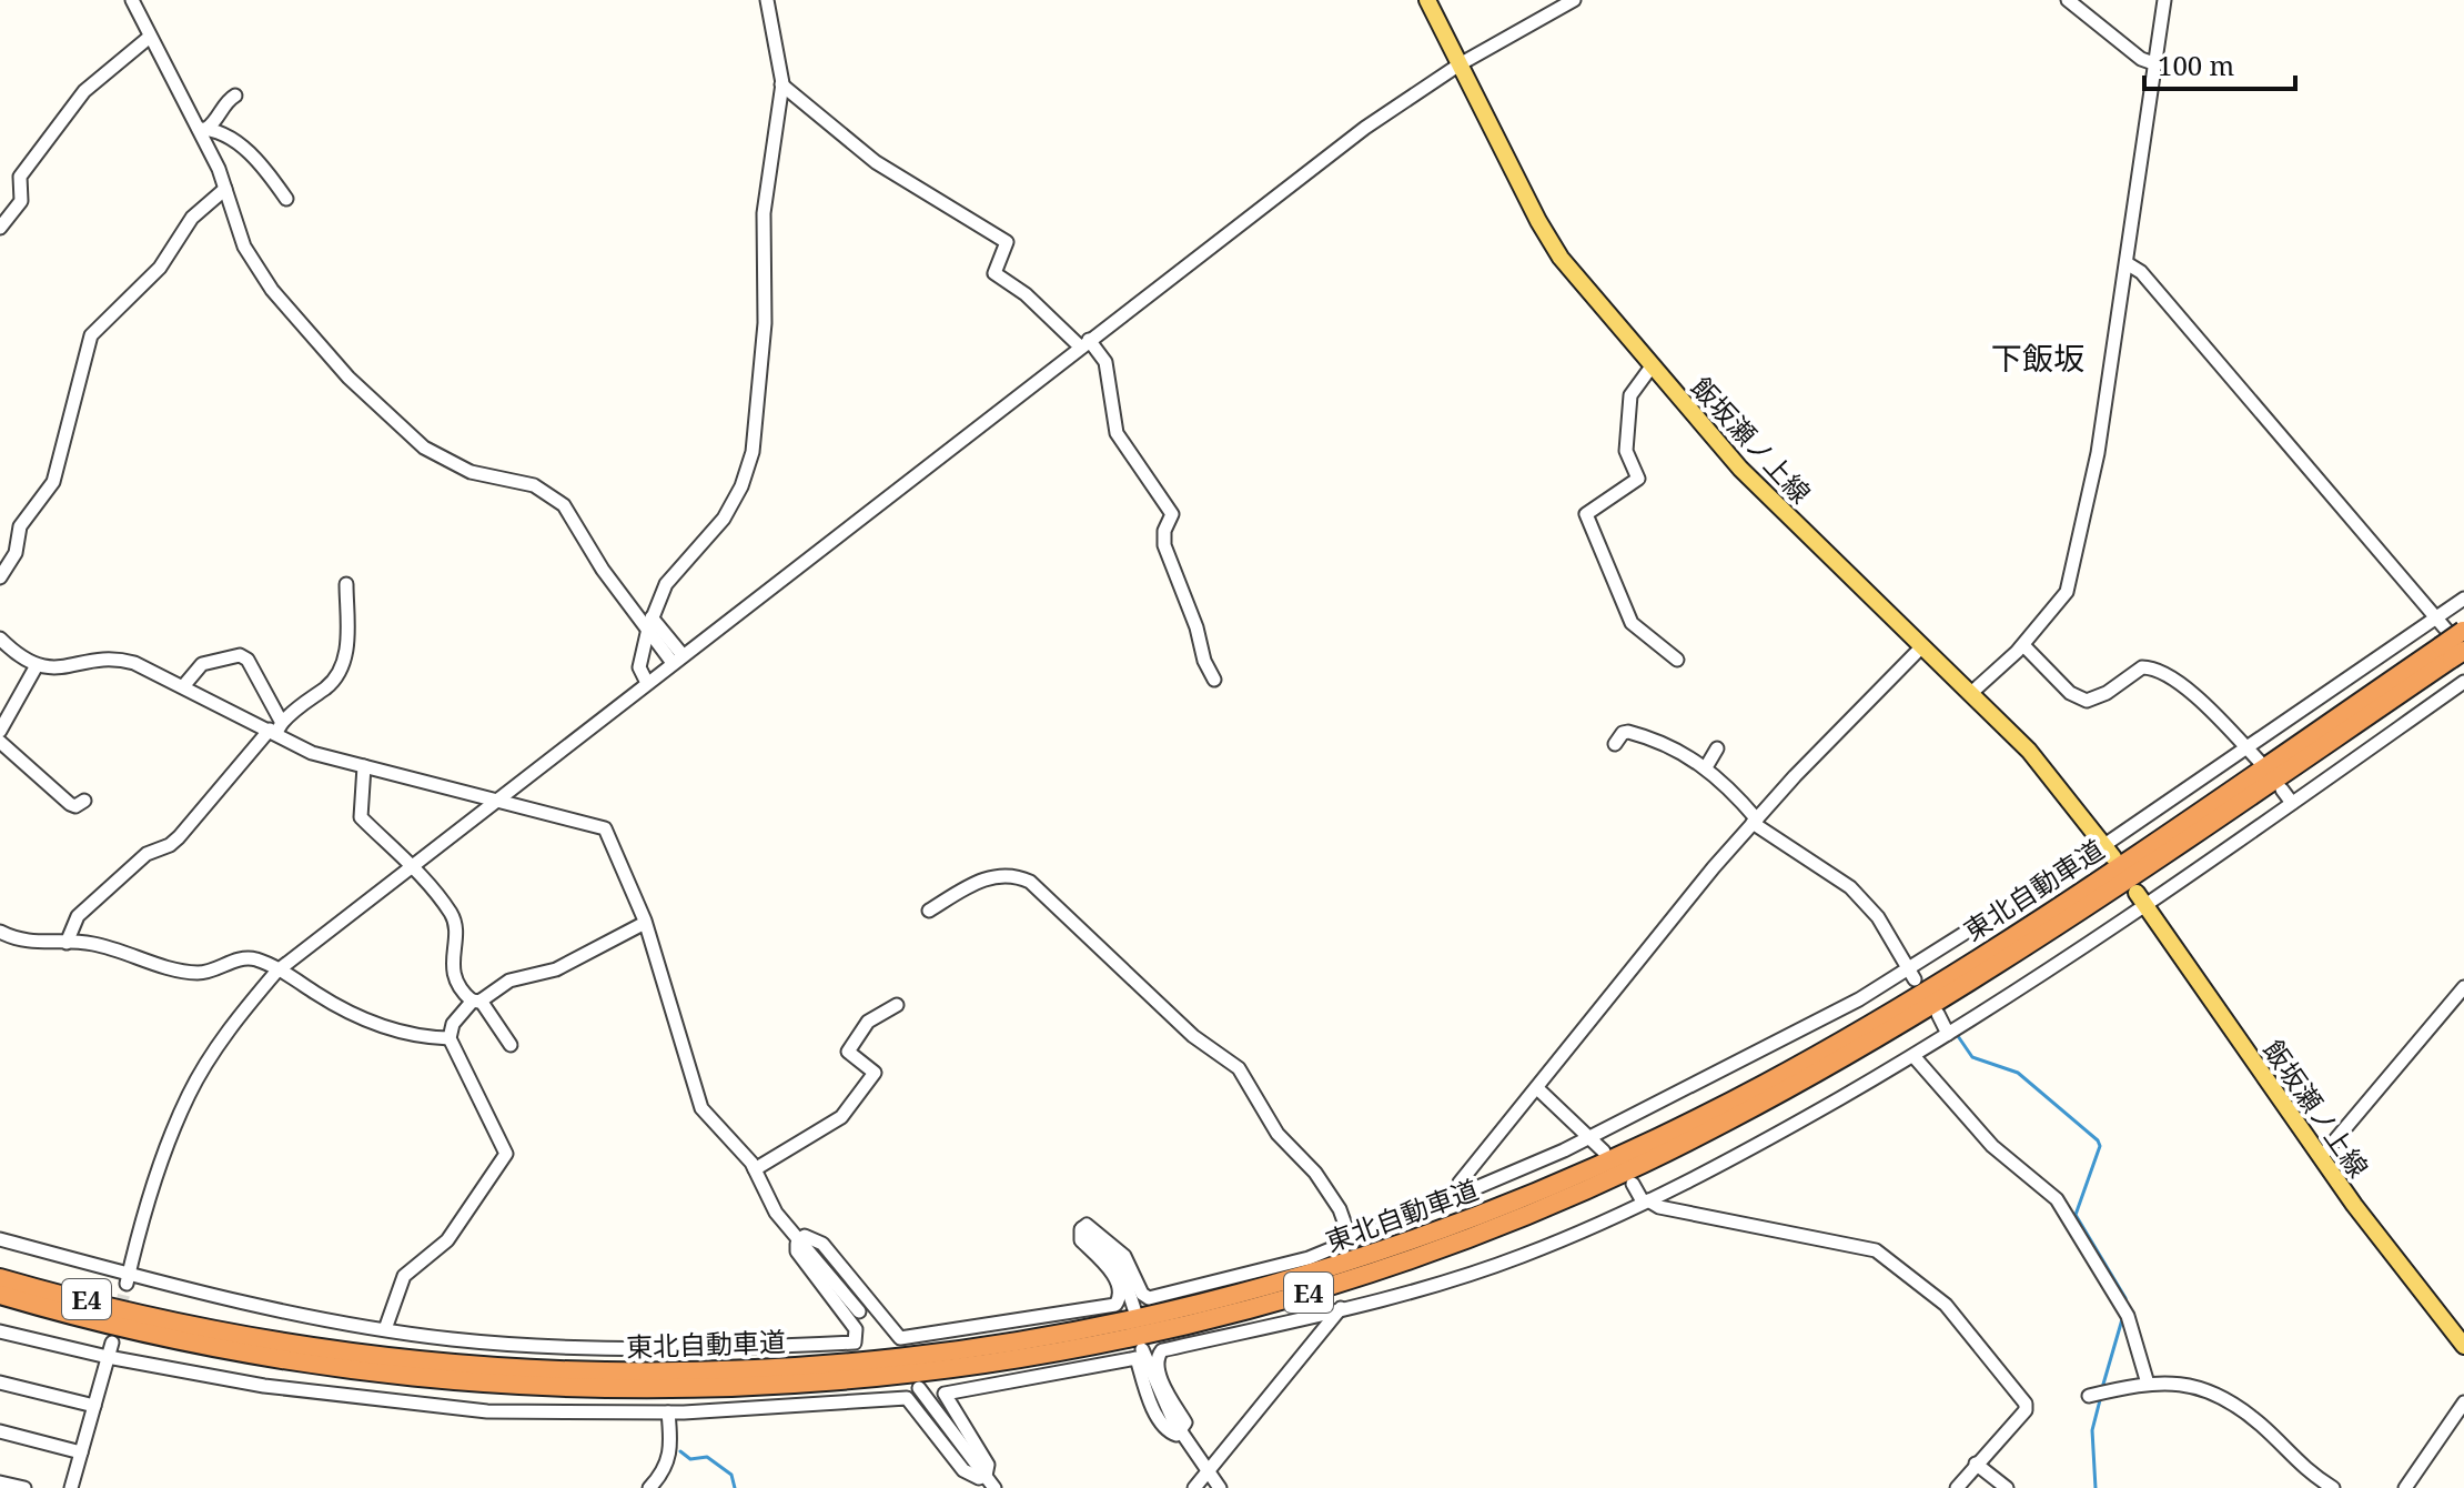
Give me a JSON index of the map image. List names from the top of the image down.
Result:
{
  "streets": {
    "highway": ["東北自動車道", "E4"],
    "main road": ["飯坂瀬ノ上線"]
  },
  "districts": ["下飯坂"],
  "scale_bar": "100 m"
}
